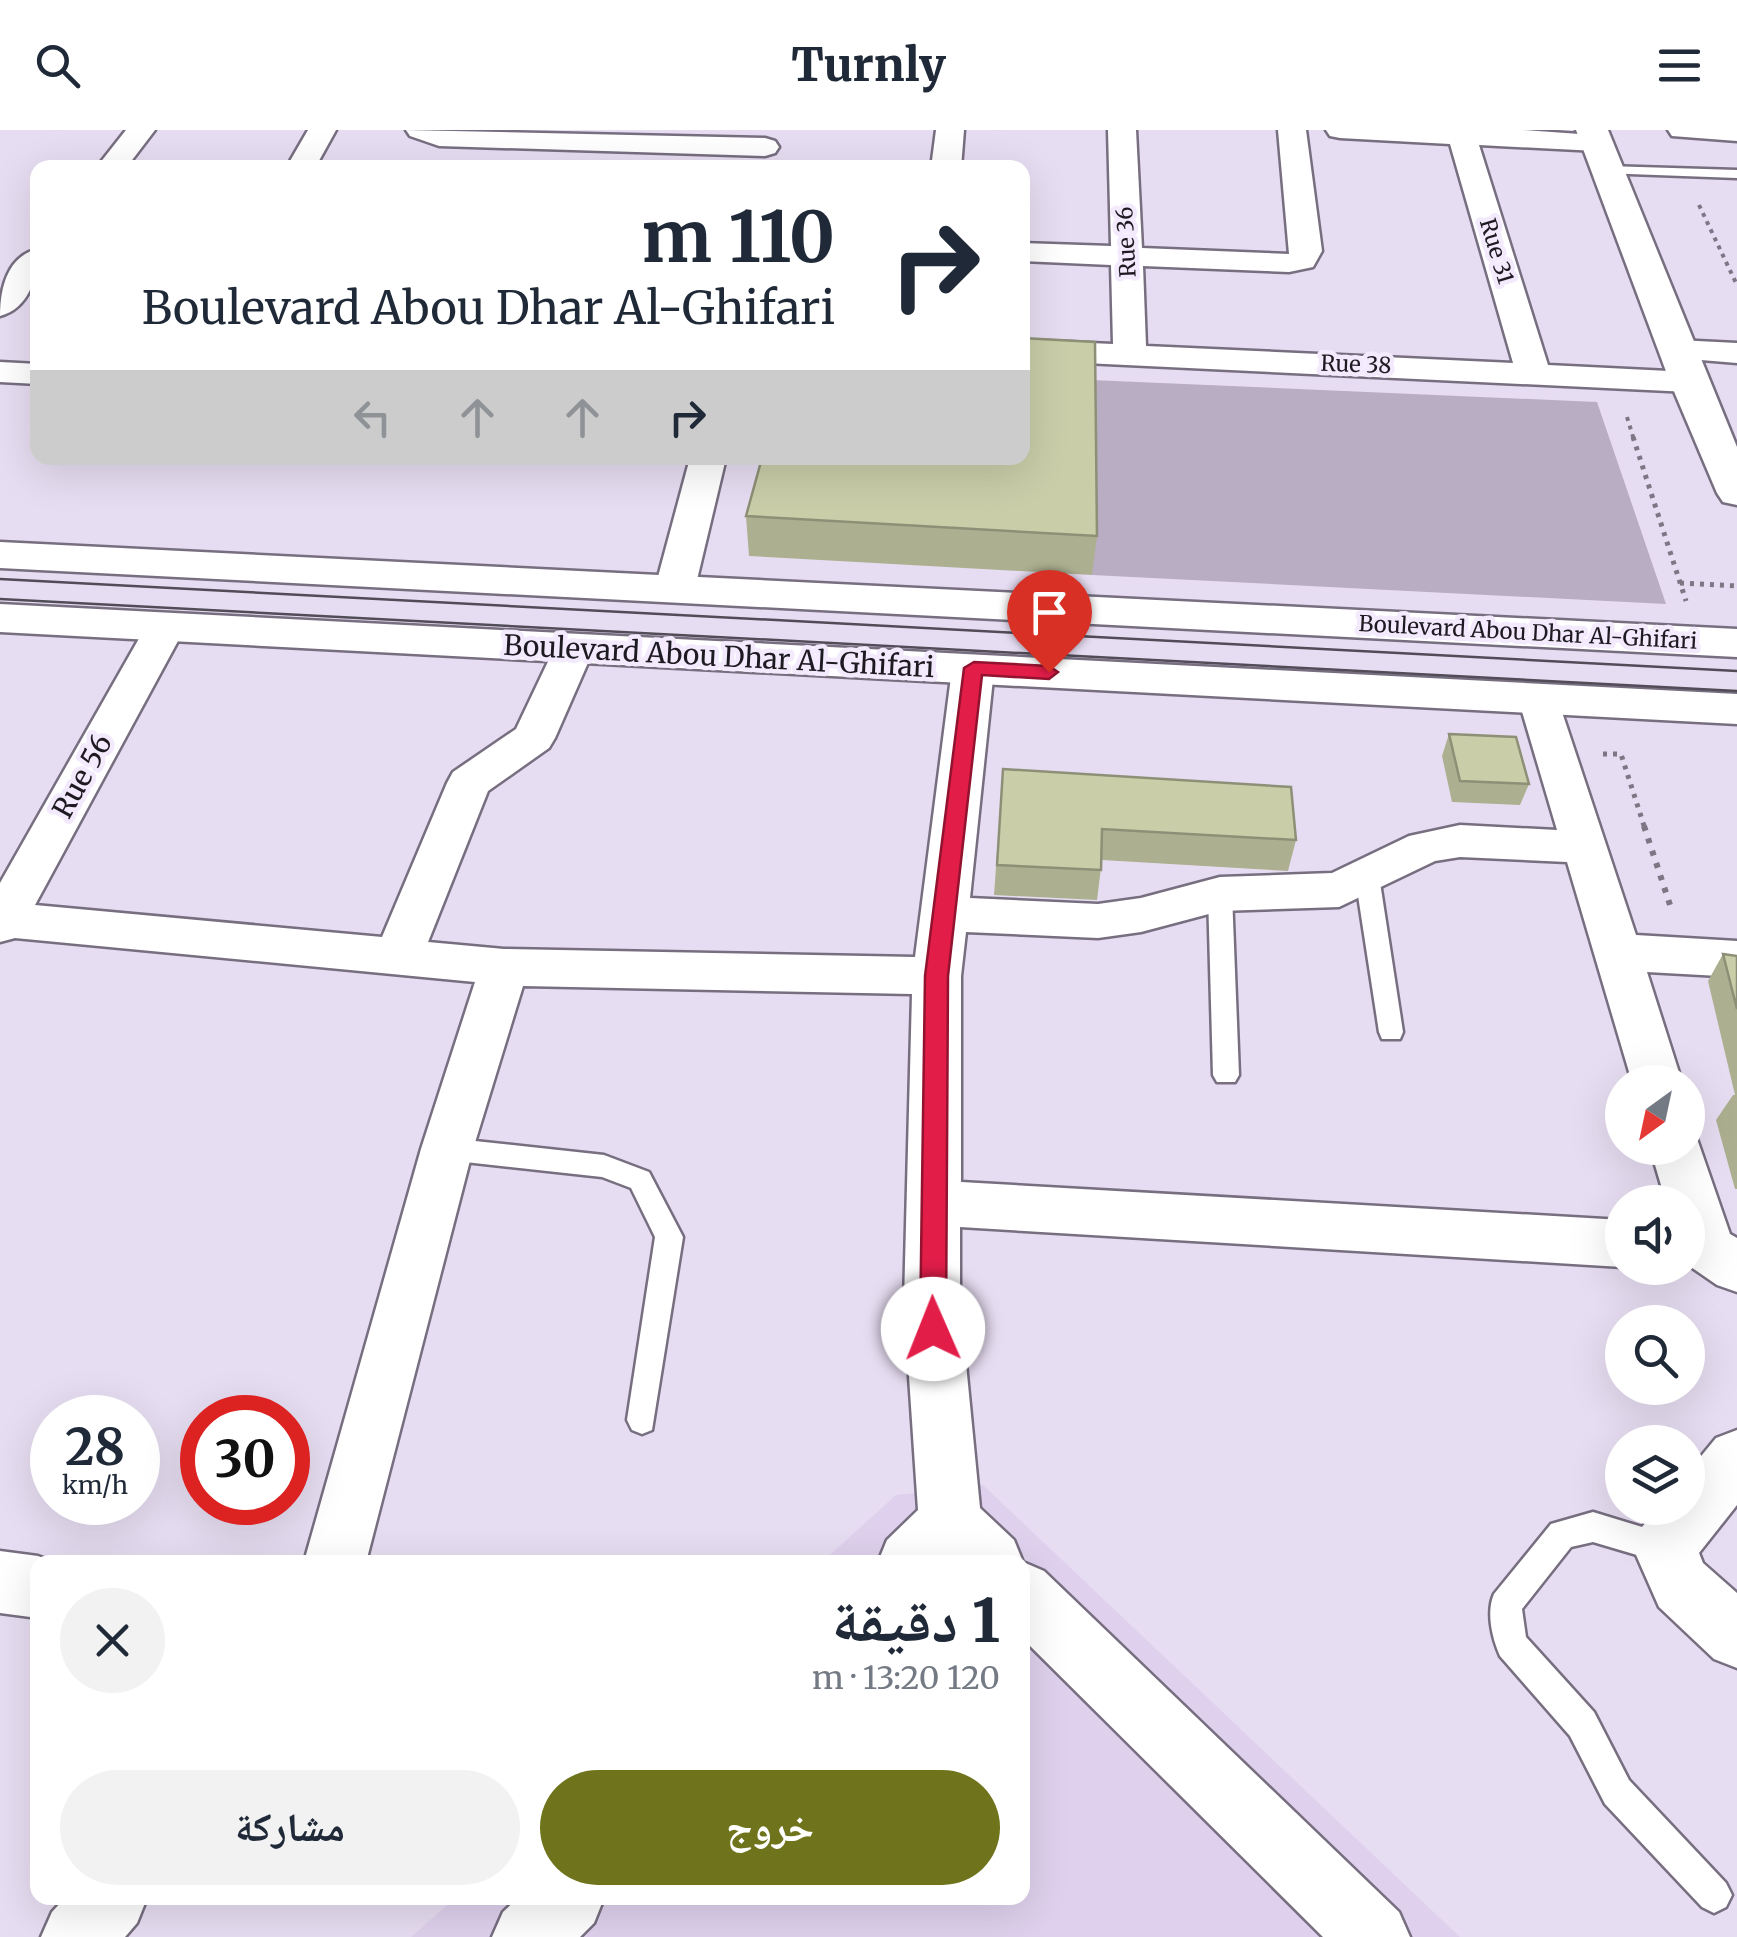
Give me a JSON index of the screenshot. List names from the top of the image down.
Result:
{
  "streets": {
    "street": [
      "Rue 36",
      "Rue 31",
      "Rue 38",
      "Boulevard Abou Dhar Al-Ghifari",
      "Rue 56"
    ]
  },
  "crossings": [
    ["Rue 36", "Rue 38"],
    ["Rue 31", "Rue 38"],
    ["Boulevard Abou Dhar Al-Ghifari", "Rue 56"]
  ],
  "north": "bottom left",
  "page": {
    "header": "Turnly",
    "turn": ["110 m", "Boulevard Abou Dhar Al-Ghifari"],
    "speed": "28 km/h",
    "limit": "30",
    "heading": ["1 دقيقة", "120 m · 13:20"],
    "buttons": ["خروج", "مشاركة"]
  }
}
